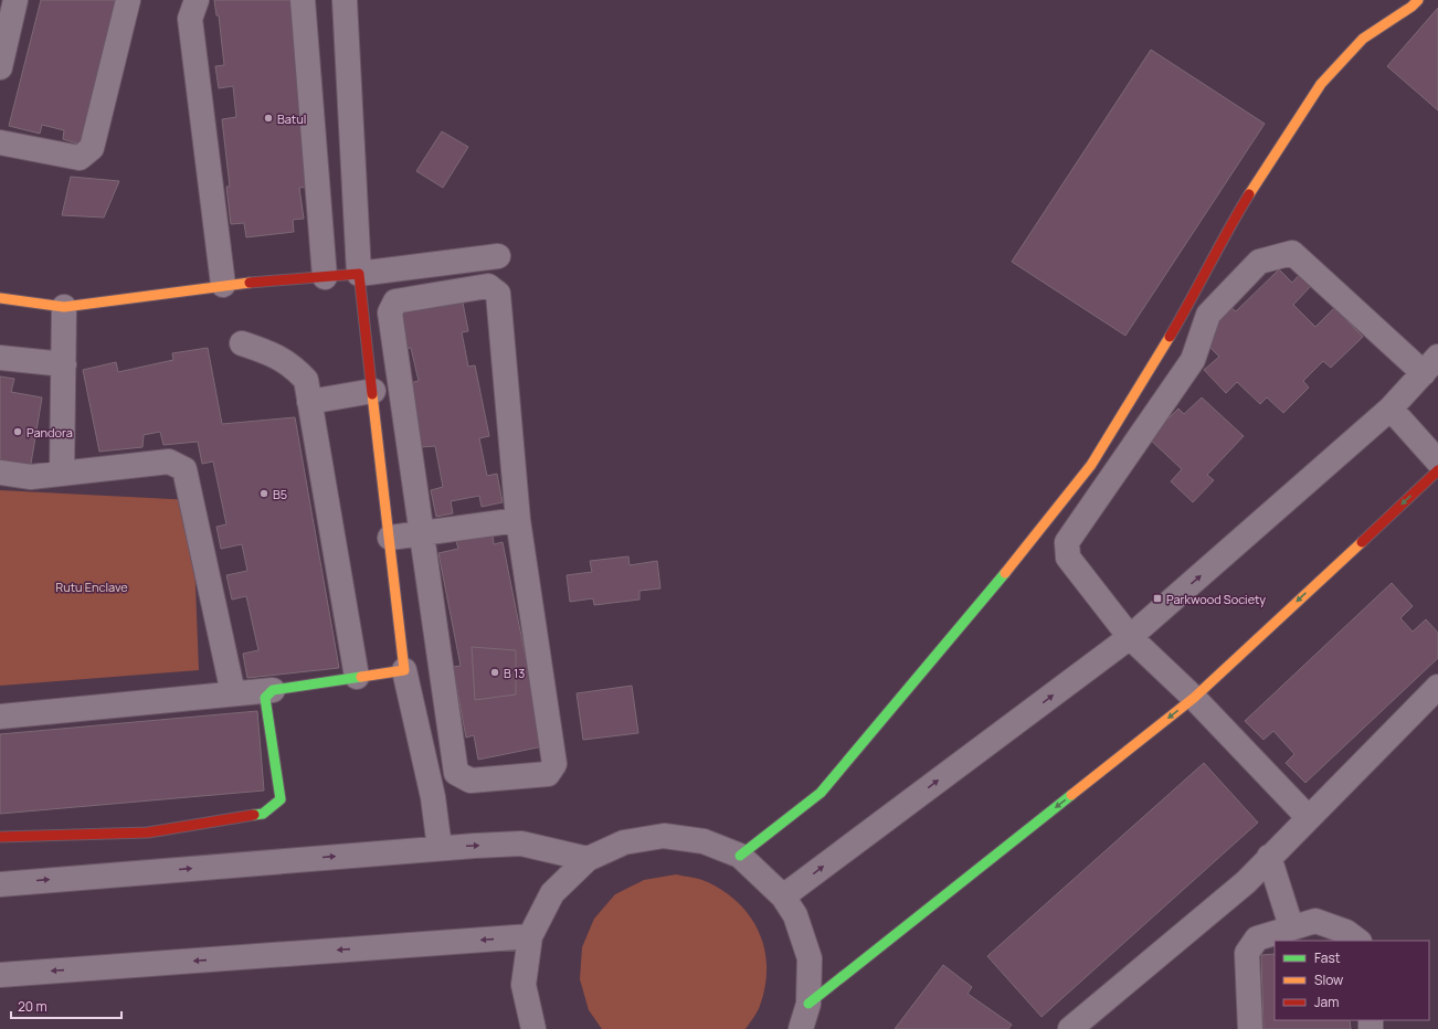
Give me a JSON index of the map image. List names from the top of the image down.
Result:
{
  "parks": ["Rutu Enclave"],
  "places": {
    "other": [
      "Batul",
      "Pandora",
      "B5",
      "B 13"
    ],
    "transit": ["Parkwood Society"]
  },
  "legend": ["Fast", "Slow", "Jam"],
  "scale_bar": "20 m"
}
